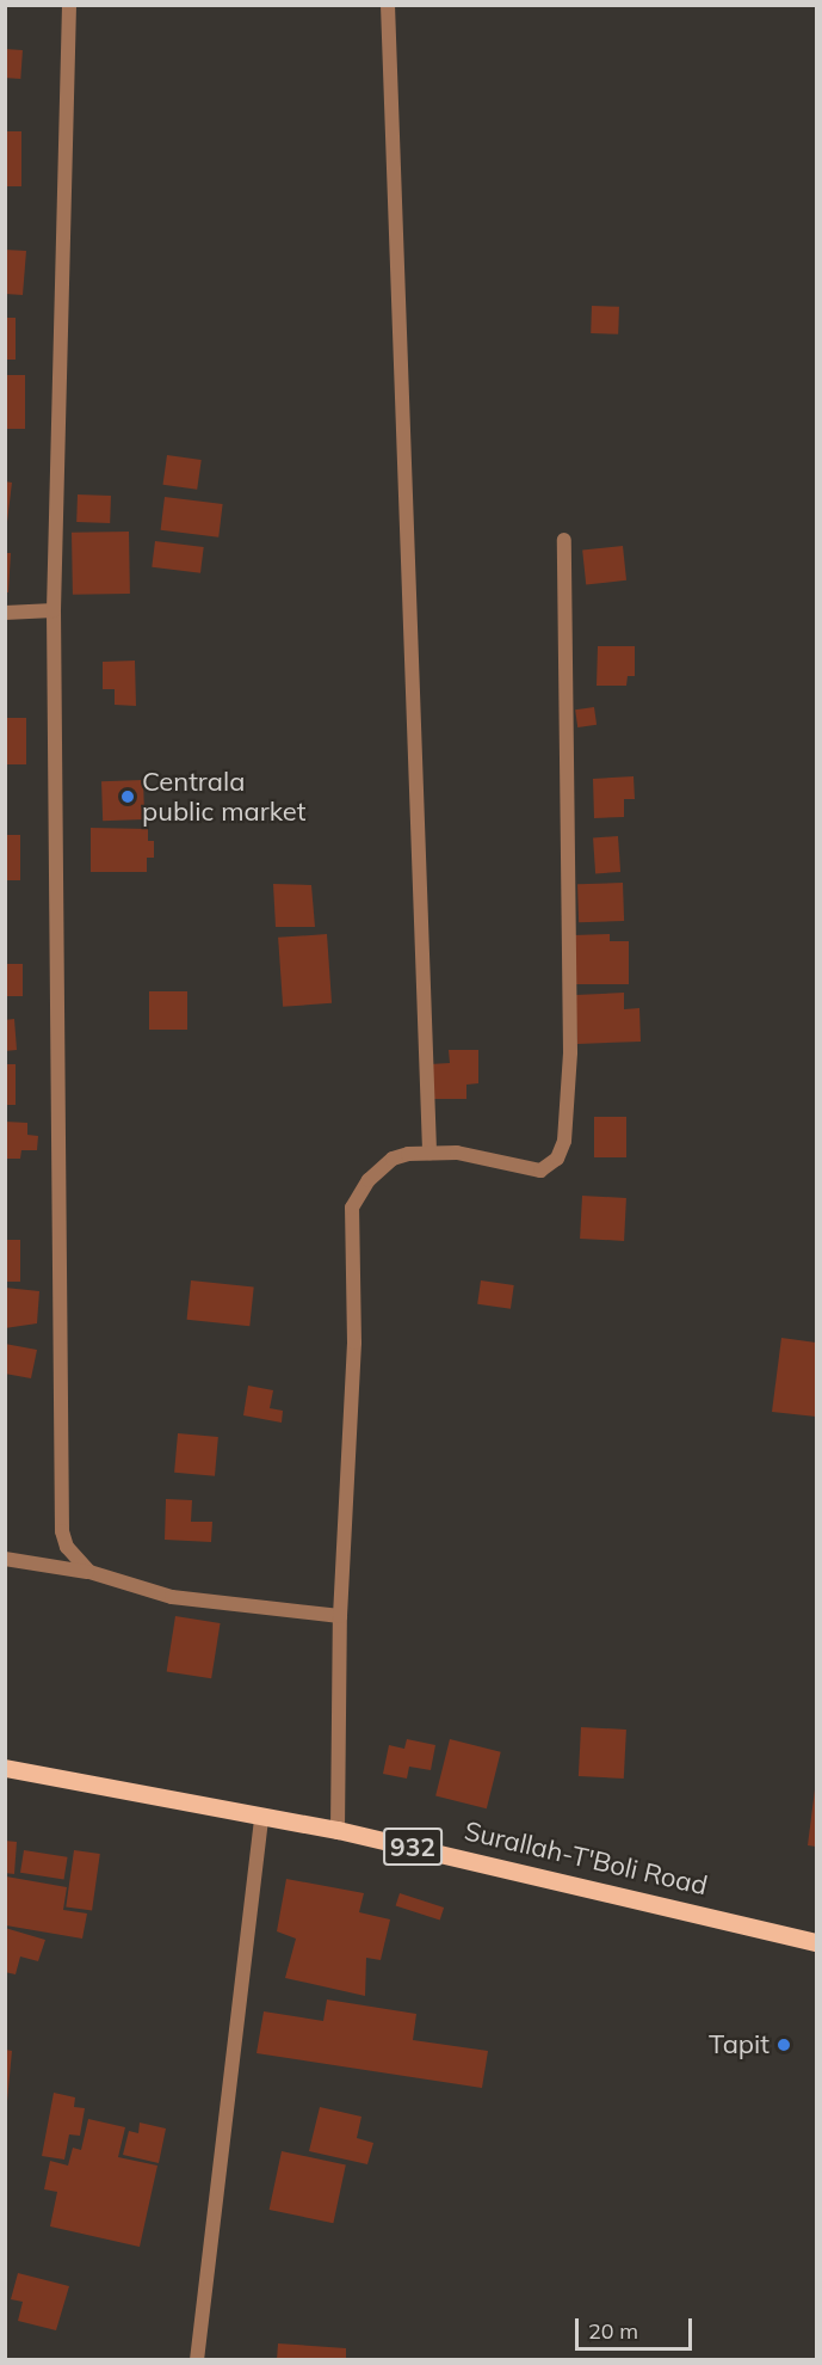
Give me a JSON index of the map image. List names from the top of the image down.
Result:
{
  "streets": {
    "main road": ["932", "Surallah-T'Boli Road"]
  },
  "places": ["Centrala public market", "Tapit"],
  "scale_bar": "20 m"
}
